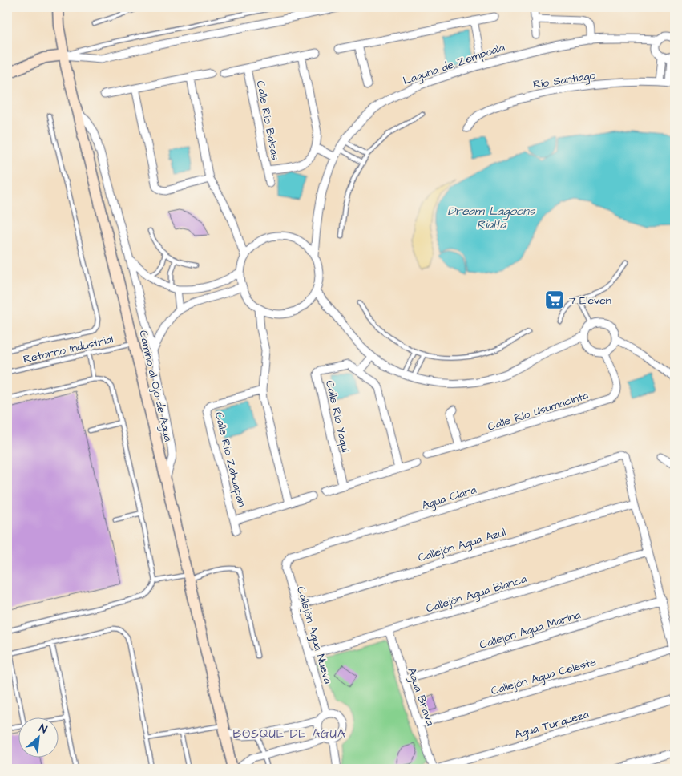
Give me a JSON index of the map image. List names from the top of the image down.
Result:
{
  "streets": {
    "street": [
      "Laguna de Zempoala",
      "Río Santiago",
      "Calle Río Balsas",
      "Camino al Ojo de Agua",
      "Calle Río Usumacinta",
      "Calle Río Yaquí",
      "Calle Río Zahuapan",
      "Agua Clara",
      "Callejón Agua Azul",
      "Callejón Agua Blanca",
      "Callejón Agua Marina",
      "Callejón Agua Nueva",
      "Callejón Agua Celeste",
      "Agua Brava",
      "Agua Turqueza"
    ],
    "lane": ["Retorno Industrial"]
  },
  "crossings": [
    ["Retorno Industrial", "Camino al Ojo de Agua"],
    ["Agua Clara", "Callejón Agua Azul"],
    ["Agua Clara", "Callejón Agua Nueva"],
    ["Callejón Agua Azul", "Callejón Agua Nueva"],
    ["Callejón Agua Blanca", "Callejón Agua Nueva"],
    ["Callejón Agua Blanca", "Agua Brava"],
    ["Callejón Agua Marina", "Agua Brava"],
    ["Callejón Agua Celeste", "Agua Brava"],
    ["Agua Brava", "Agua Turqueza"]
  ],
  "districts": ["BOSQUE DE AGUA"],
  "water": ["Dream Lagoons Rialta"],
  "places": {
    "supermarket": ["7-Eleven"]
  },
  "north": "top right"
}
